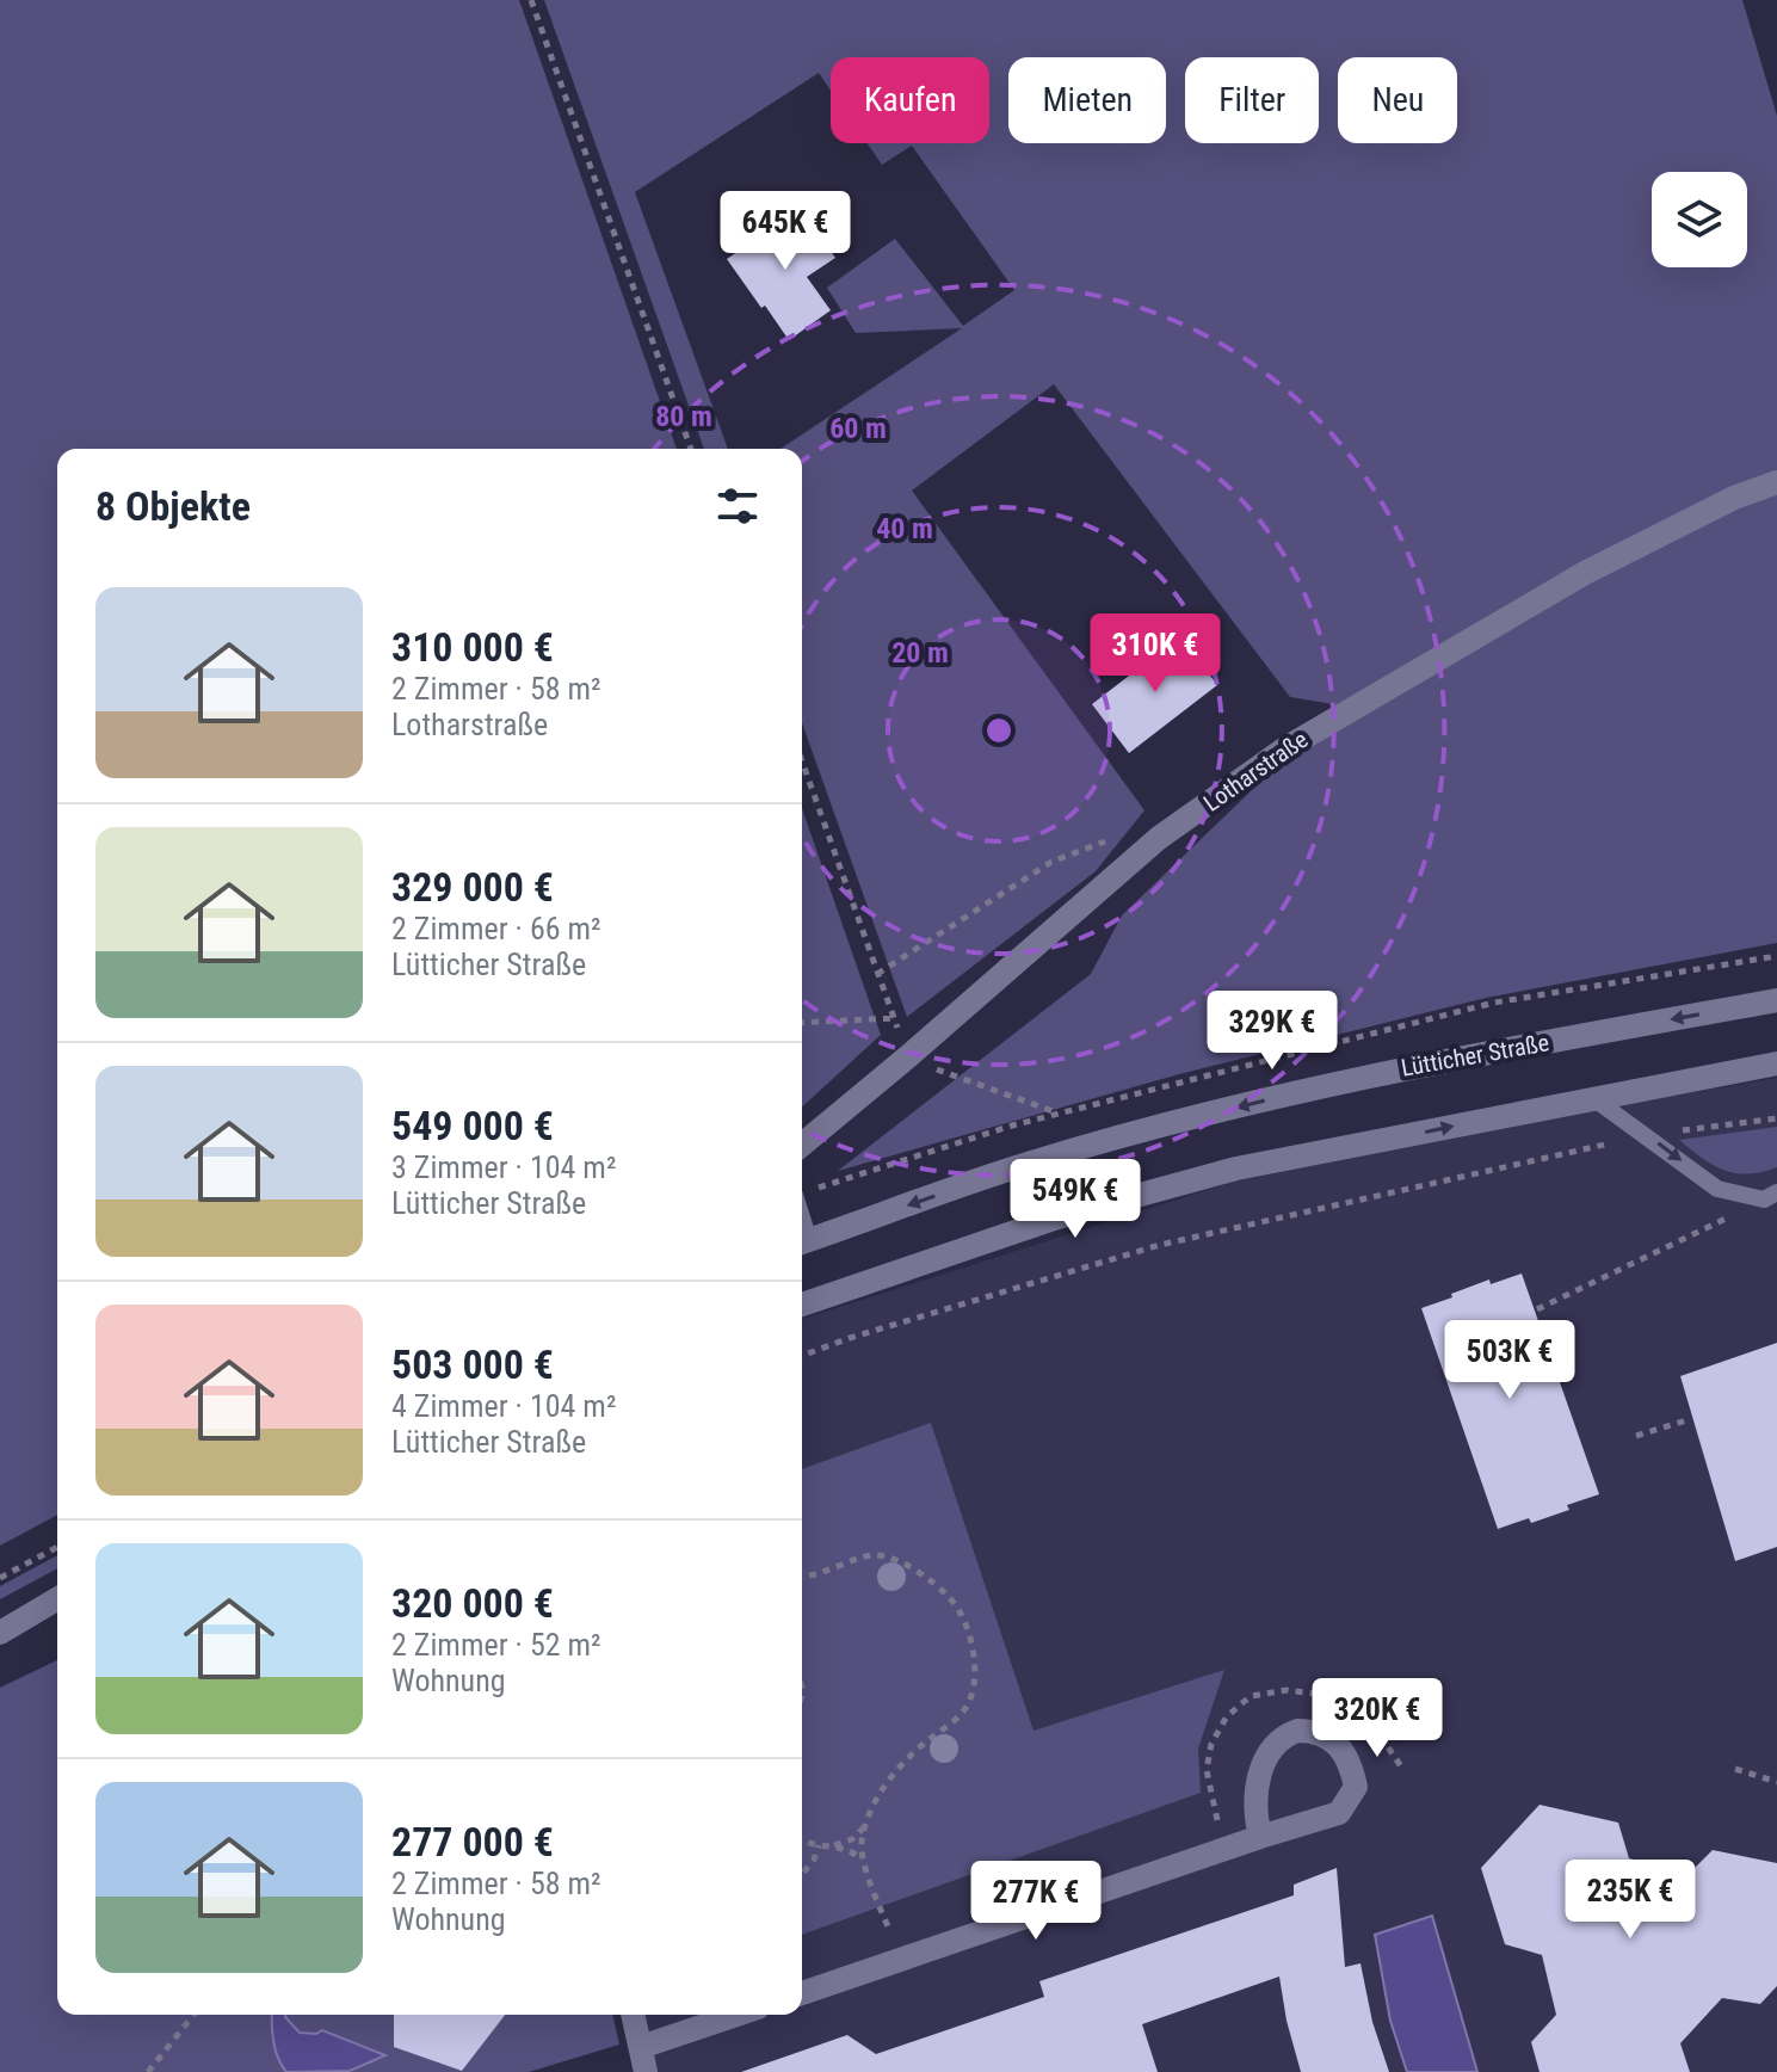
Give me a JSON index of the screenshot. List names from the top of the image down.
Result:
{
  "streets": {
    "street": ["Lotharstraße", "Lütticher Straße"]
  },
  "page": {
    "chip": [
      "Kaufen",
      "Mieten",
      "Filter",
      "Neu"
    ],
    "price": [
      "645K €",
      "310K €",
      "329K €",
      "549K €",
      "503K €",
      "320K €",
      "235K €",
      "277K €"
    ],
    "heading": "8 Objekte",
    "list": [
      {
        "name": "310 000 €",
        "note": "2 Zimmer · 58 m² · Lotharstraße"
      },
      {
        "name": "329 000 €",
        "note": "2 Zimmer · 66 m² · Lütticher Straße"
      },
      {
        "name": "549 000 €",
        "note": "3 Zimmer · 104 m² · Lütticher Straße"
      },
      {
        "name": "503 000 €",
        "note": "4 Zimmer · 104 m² · Lütticher Straße"
      },
      {
        "name": "320 000 €",
        "note": "2 Zimmer · 52 m² · Wohnung"
      },
      {
        "name": "277 000 €",
        "note": "2 Zimmer · 58 m² · Wohnung"
      }
    ]
  },
  "rings": [
    "80 m",
    "60 m",
    "40 m",
    "20 m"
  ]
}
